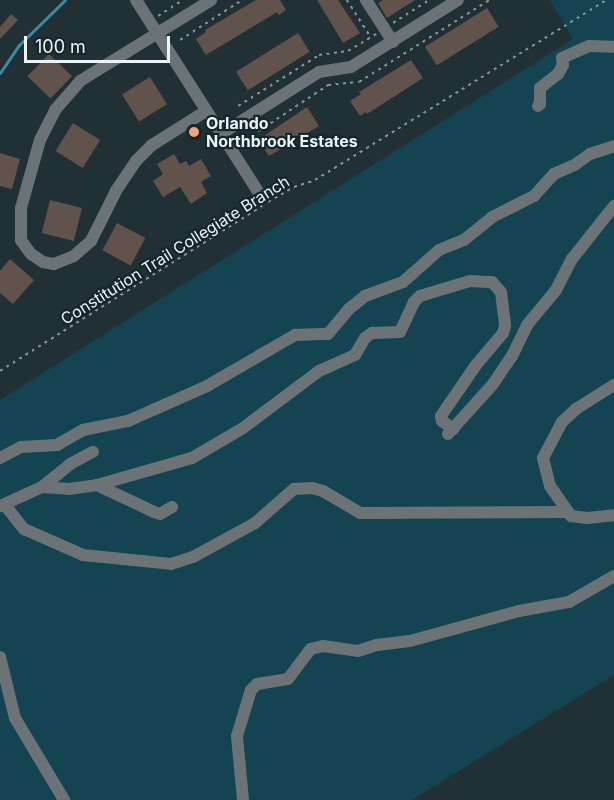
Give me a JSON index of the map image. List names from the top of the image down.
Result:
{
  "streets": {
    "path": ["Constitution Trail Collegiate Branch"]
  },
  "places": ["Orlando Northbrook Estates"],
  "scale_bar": "100 m"
}
